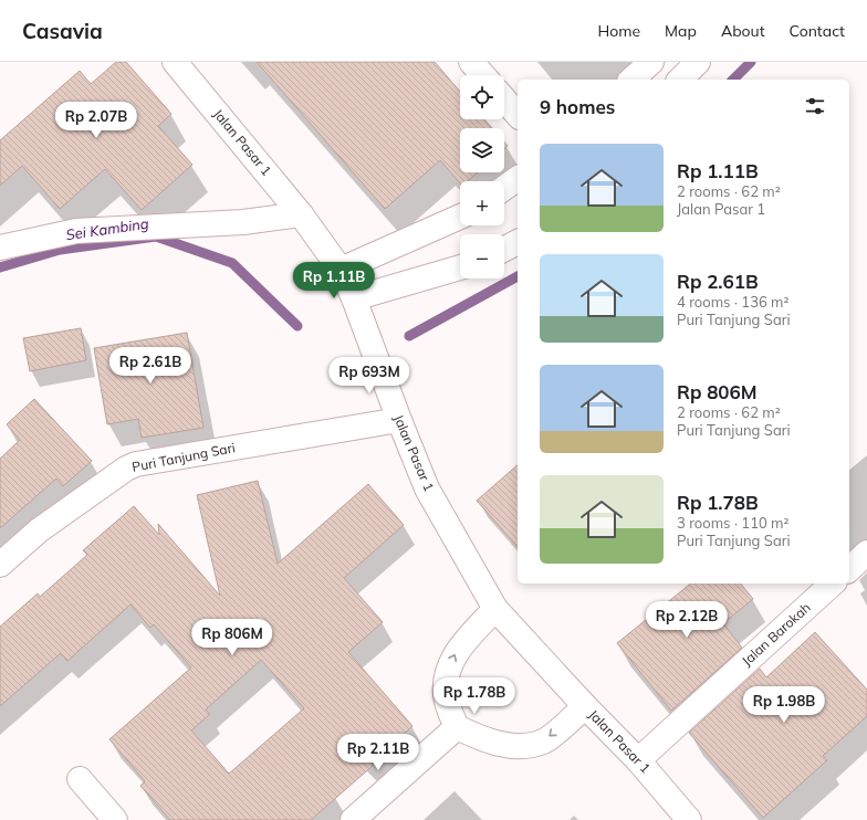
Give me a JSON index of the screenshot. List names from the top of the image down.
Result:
{
  "streets": {
    "street": ["Jalan Pasar 1", "Puri Tanjung Sari", "Jalan Barokah"]
  },
  "crossings": [
    ["Jalan Pasar 1", "Puri Tanjung Sari"],
    ["Jalan Pasar 1", "Jalan Barokah"]
  ],
  "water": ["Sei Kambing"],
  "page": {
    "header": "Casavia",
    "nav": [
      "Home",
      "Map",
      "About",
      "Contact"
    ],
    "map_buttons": ["+", "−"],
    "heading": "9 homes",
    "price": [
      "Rp 2.07B",
      "Rp 1.11B",
      "Rp 2.61B",
      "Rp 693M",
      "Rp 2.12B",
      "Rp 806M",
      "Rp 1.78B",
      "Rp 1.98B",
      "Rp 2.11B"
    ],
    "list": [
      {
        "name": "Rp 1.11B",
        "note": "2 rooms · 62 m² · Jalan Pasar 1"
      },
      {
        "name": "Rp 2.61B",
        "note": "4 rooms · 136 m² · Puri Tanjung Sari"
      },
      {
        "name": "Rp 806M",
        "note": "2 rooms · 62 m² · Puri Tanjung Sari"
      },
      {
        "name": "Rp 1.78B",
        "note": "3 rooms · 110 m² · Puri Tanjung Sari"
      }
    ]
  }
}
